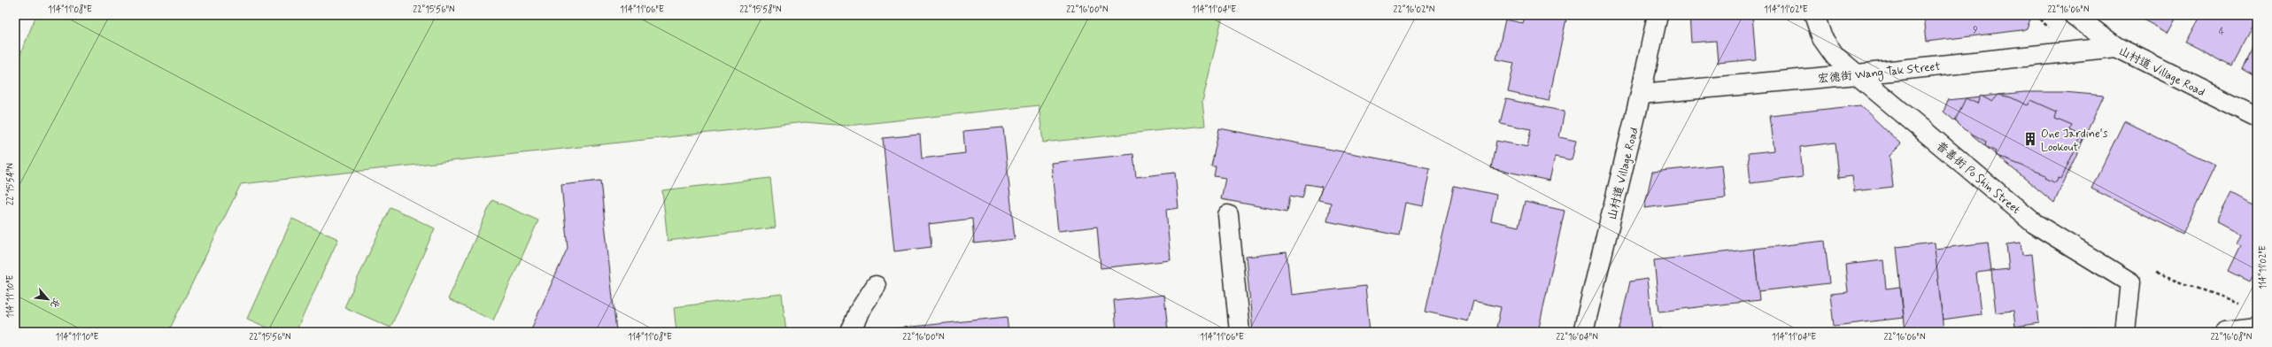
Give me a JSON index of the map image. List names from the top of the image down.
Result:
{
  "streets": {
    "street": ["山村道 Village Road", "宏德街 Wang Tak Street", "普善街 Po Shin Street"]
  },
  "crossings": [
    ["山村道 Village Road", "宏德街 Wang Tak Street"],
    ["宏德街 Wang Tak Street", "普善街 Po Shin Street"]
  ],
  "places": {
    "building": ["One Jardine's Lookout"]
  },
  "house_numbers": ["9", "4"],
  "north": "bottom right",
  "coordinates": [
    "114°11'08\"E",
    "22°15'56\"N",
    "114°11'06\"E",
    "22°15'58\"N",
    "22°16'00\"N",
    "114°11'04\"E",
    "22°16'02\"N",
    "114°11'02\"E",
    "22°16'06\"N",
    "22°15'54\"N",
    "114°11'10\"E",
    "22°16'04\"N",
    "22°16'08\"N"
  ]
}
